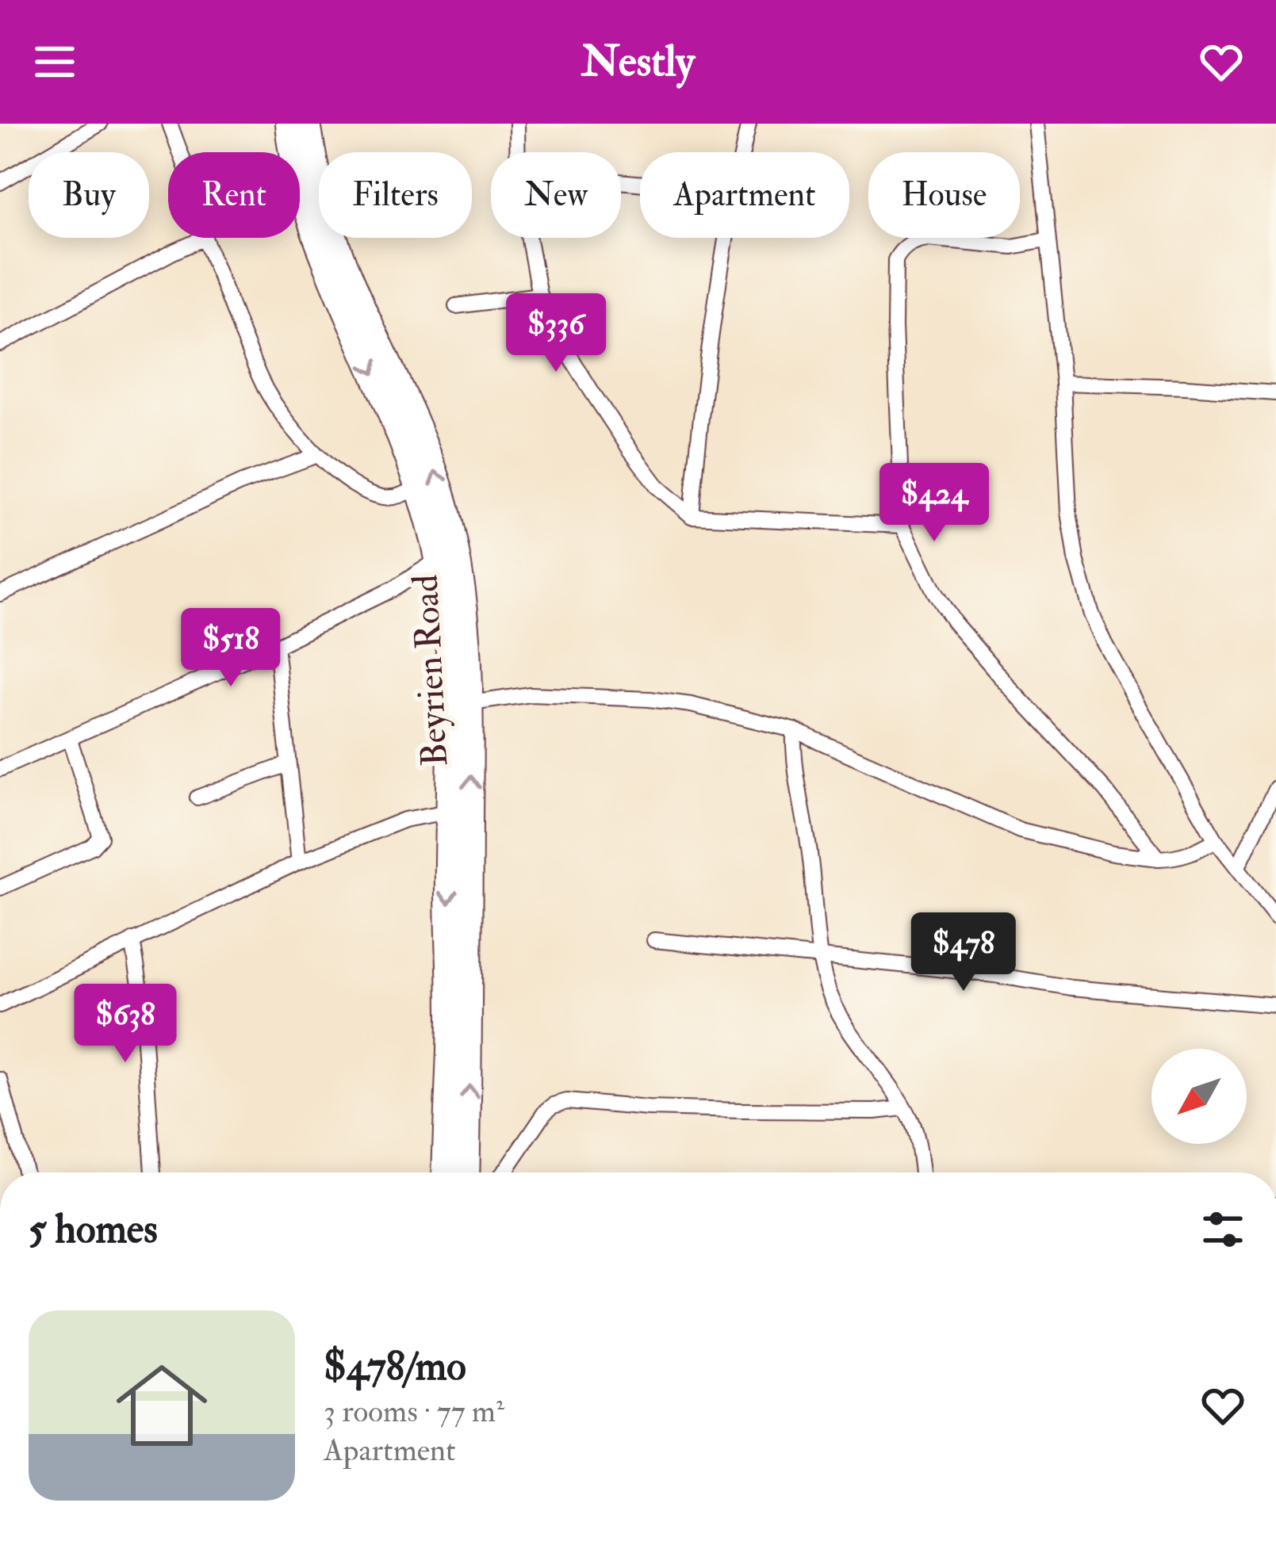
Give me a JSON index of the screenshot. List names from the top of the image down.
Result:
{
  "streets": {
    "main road": ["Beyrien Road"]
  },
  "north": "bottom left",
  "page": {
    "header": "Nestly",
    "chip": [
      "Buy",
      "Rent",
      "Filters",
      "New",
      "Apartment",
      "House"
    ],
    "price": [
      "$336",
      "$424",
      "$518",
      "$478",
      "$638"
    ],
    "heading": "5 homes",
    "list": [
      {
        "name": "$478/mo",
        "note": "3 rooms · 77 m² · Apartment"
      }
    ]
  }
}
